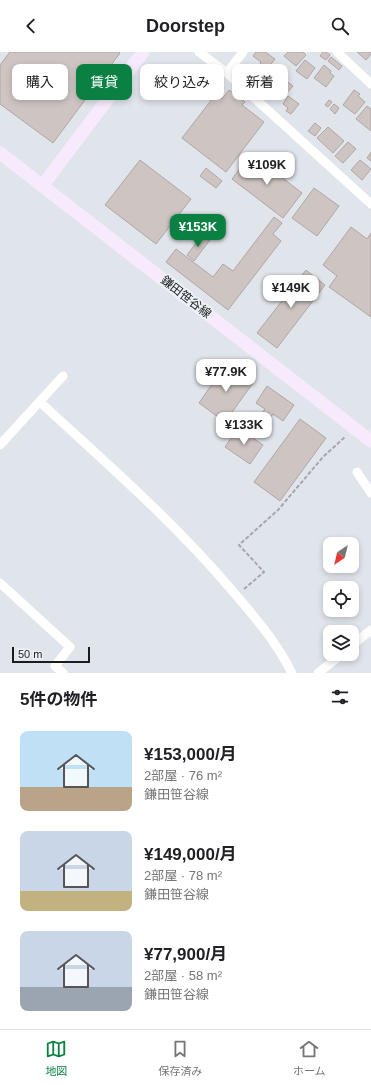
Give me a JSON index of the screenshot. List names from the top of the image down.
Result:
{
  "streets": {
    "street": ["鎌田笹谷線"]
  },
  "scale_bar": "50 m",
  "north": "bottom left",
  "page": {
    "header": "Doorstep",
    "chip": [
      "購入",
      "賃貸",
      "絞り込み",
      "新着"
    ],
    "price": [
      "¥109K",
      "¥153K",
      "¥149K",
      "¥77.9K",
      "¥133K"
    ],
    "scale": "50 m",
    "heading": "5件の物件",
    "list": [
      {
        "name": "¥153,000/月",
        "note": "2部屋 · 76 m² · 鎌田笹谷線"
      },
      {
        "name": "¥149,000/月",
        "note": "2部屋 · 78 m² · 鎌田笹谷線"
      },
      {
        "name": "¥77,900/月",
        "note": "2部屋 · 58 m² · 鎌田笹谷線"
      }
    ],
    "tabs": ["地図", "保存済み", "ホーム"]
  }
}
